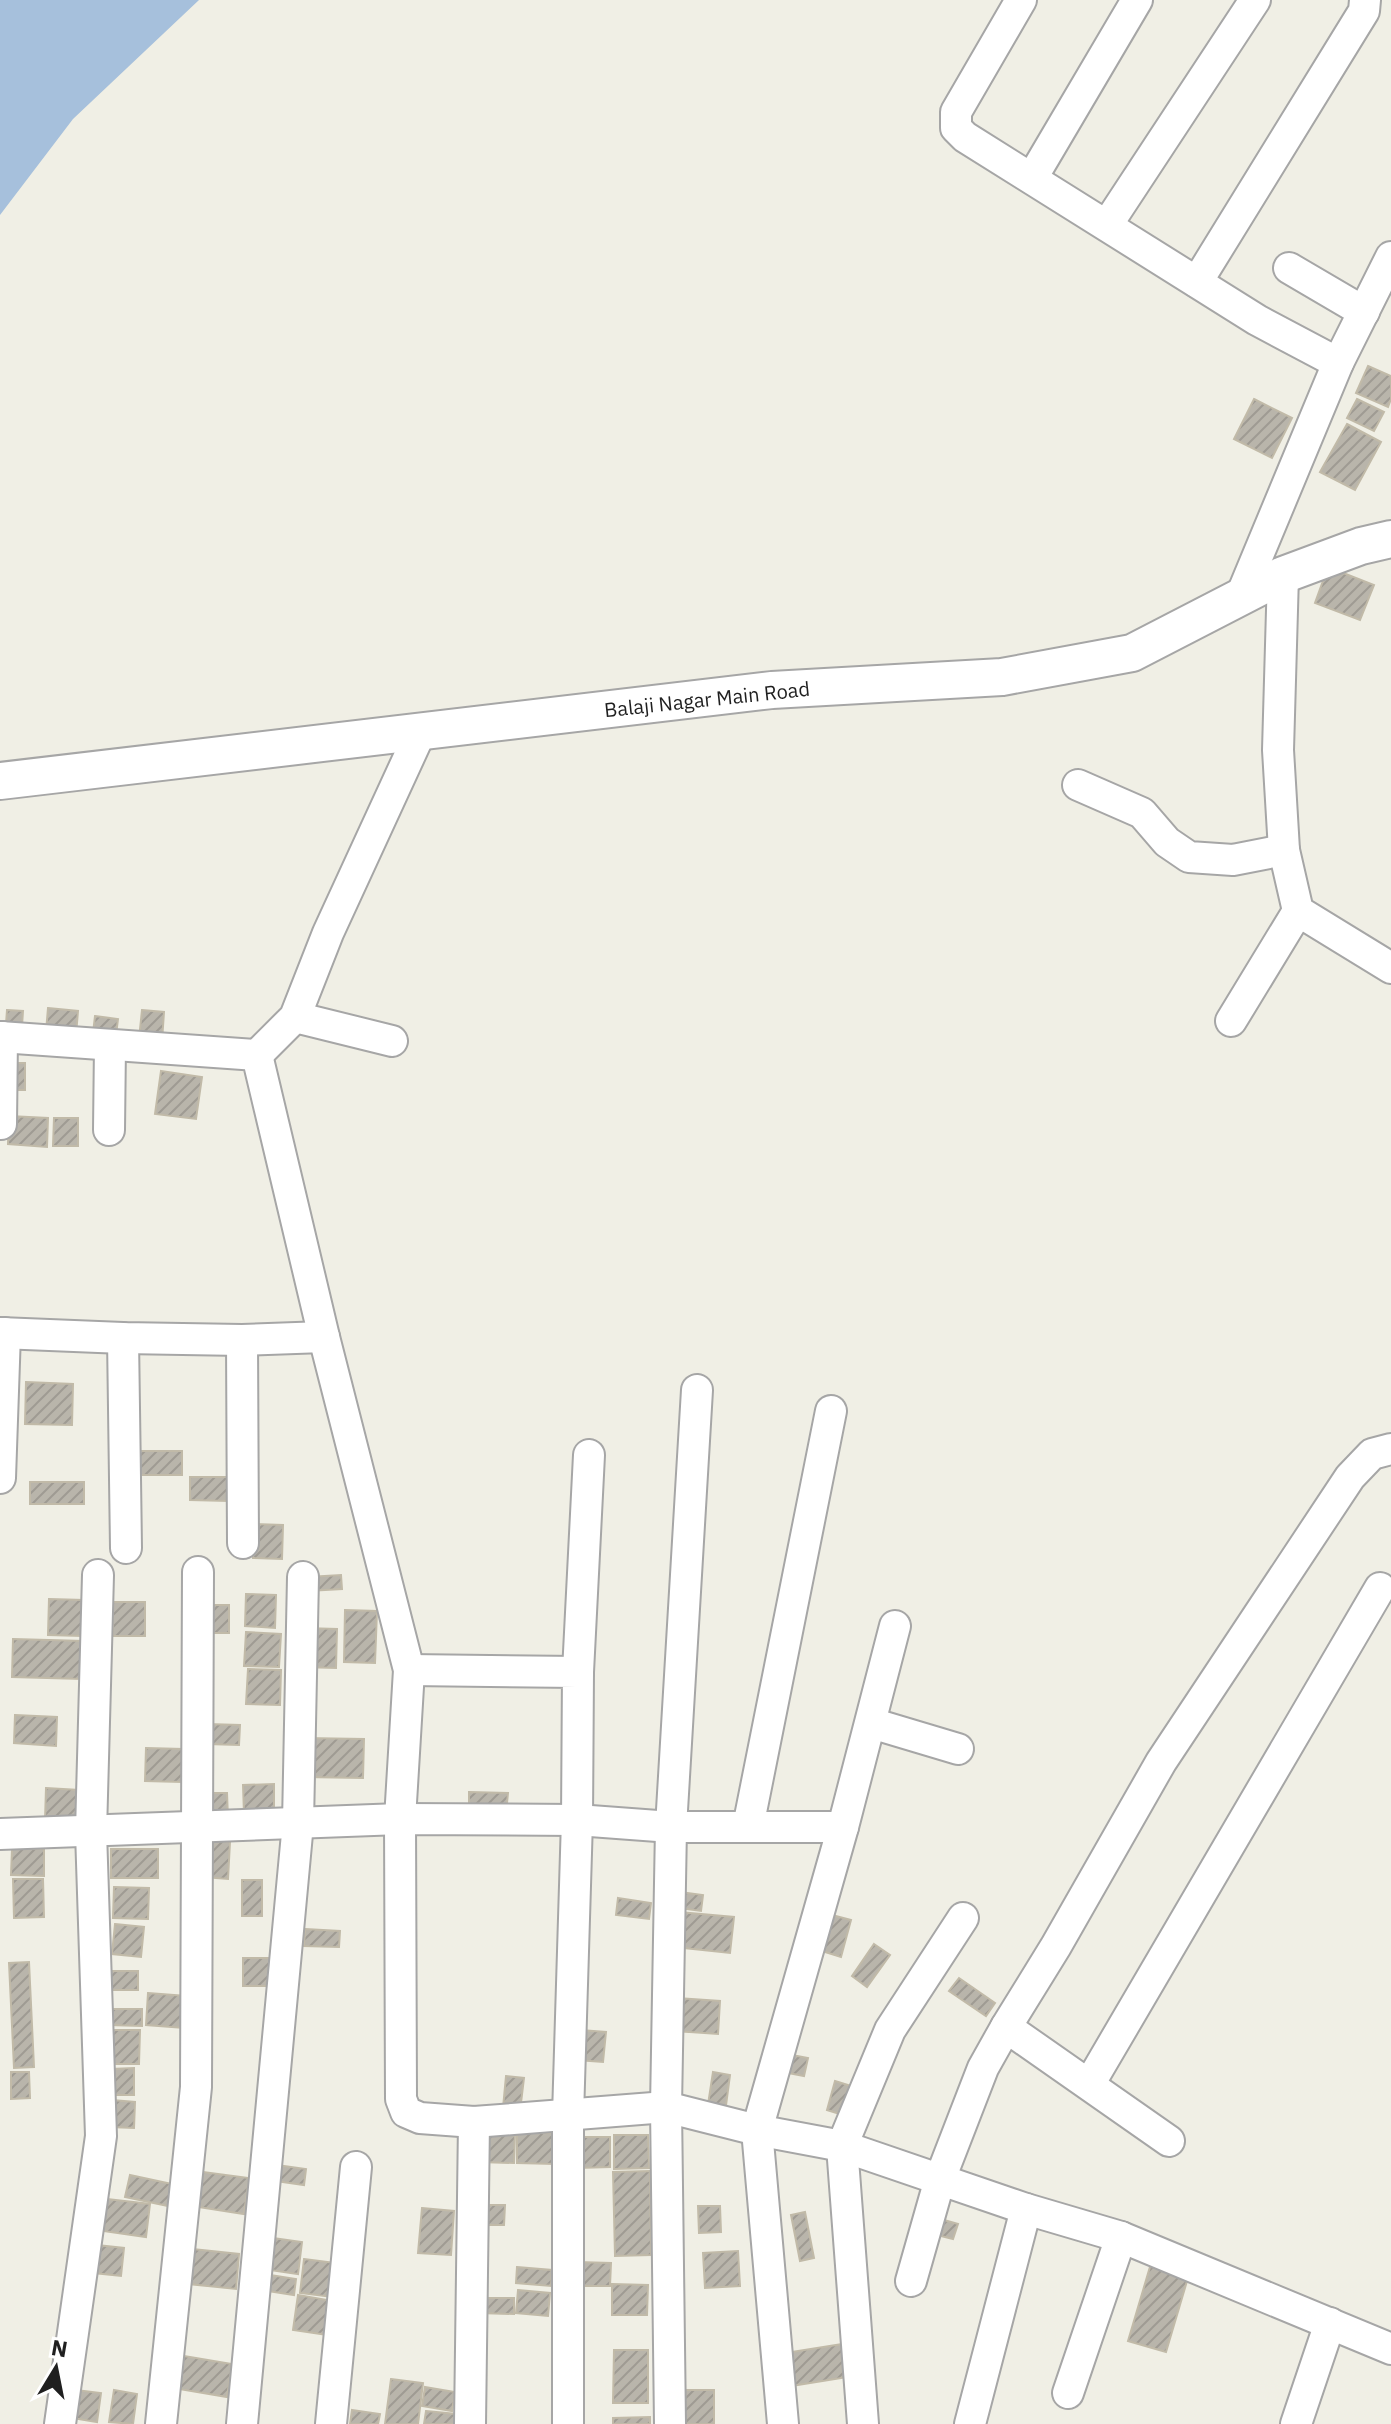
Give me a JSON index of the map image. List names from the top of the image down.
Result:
{
  "streets": {
    "street": ["Balaji Nagar Main Road"]
  },
  "north": "top"
}
